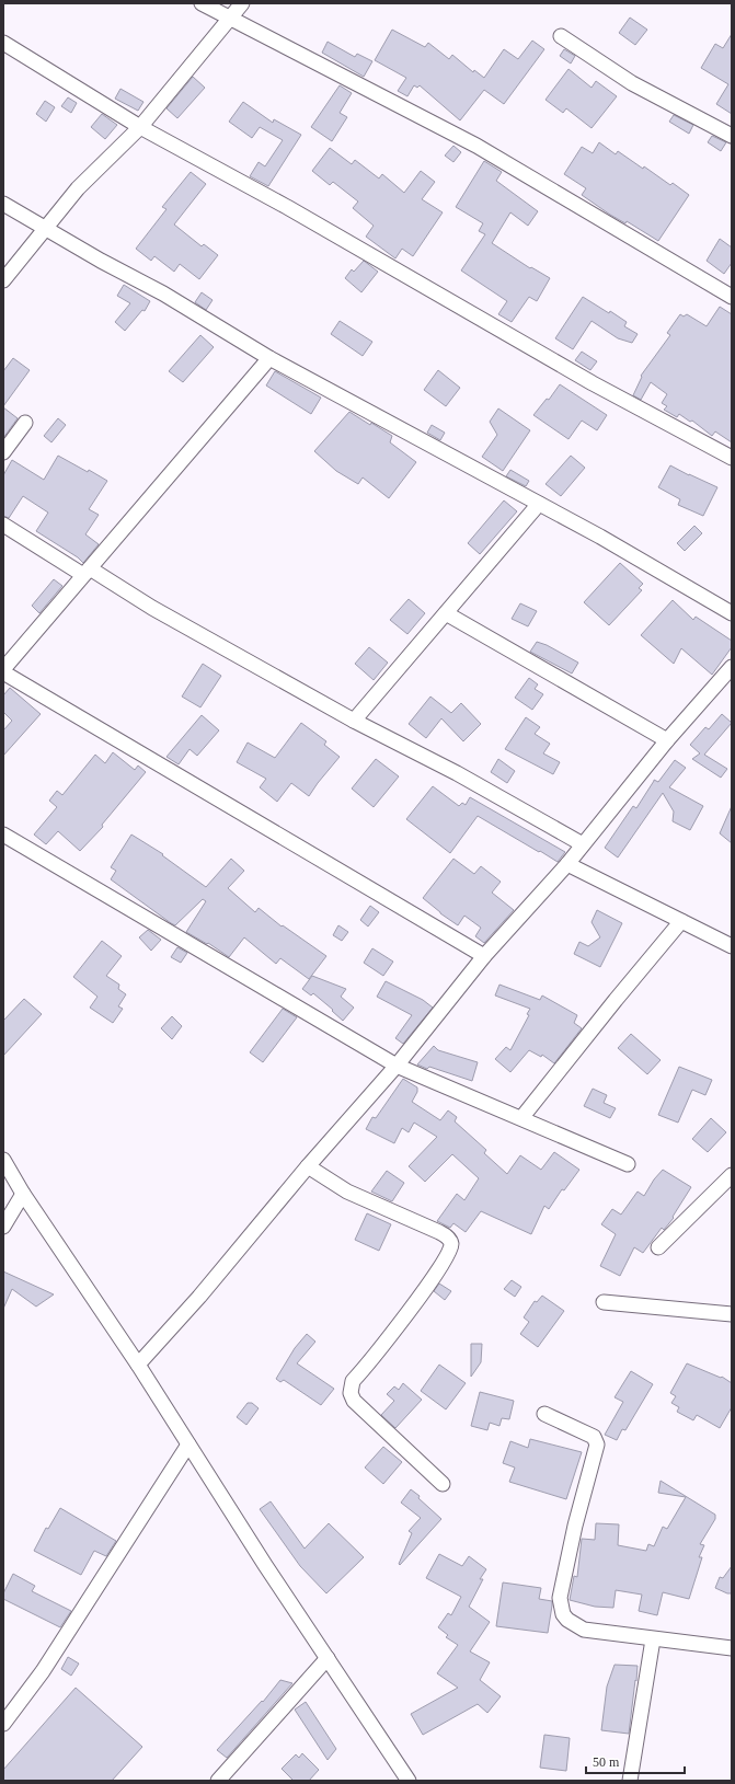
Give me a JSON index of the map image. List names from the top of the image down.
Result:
{
  "scale_bar": "50 m"
}
